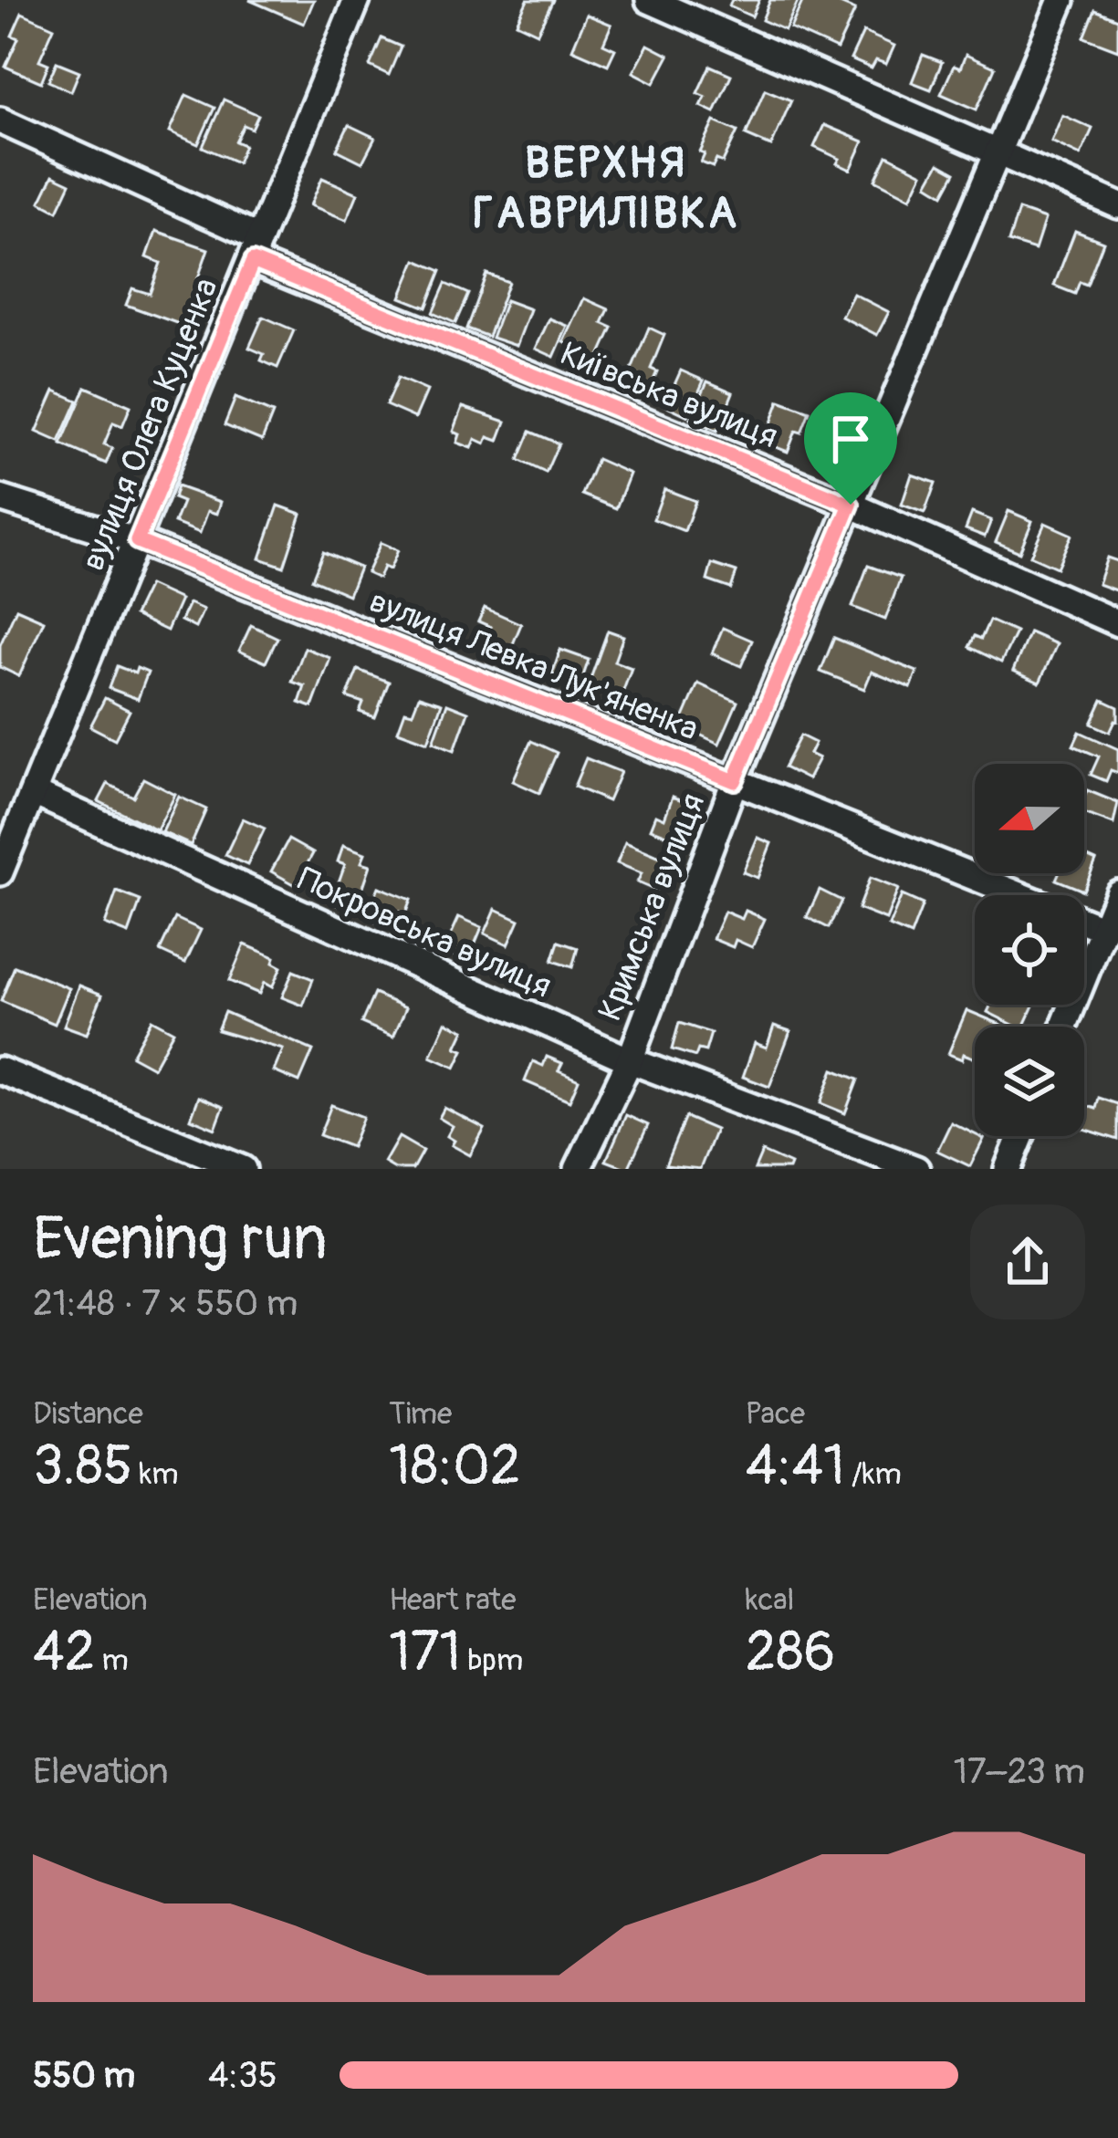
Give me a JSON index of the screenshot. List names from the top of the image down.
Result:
{
  "streets": {
    "street": [
      "Київська вулиця",
      "вулиця Олега Куценка",
      "вулиця Левка Лук'яненка",
      "Кримська вулиця",
      "Покровська вулиця"
    ]
  },
  "crossings": [
    ["Київська вулиця", "вулиця Олега Куценка"],
    ["Київська вулиця", "Кримська вулиця"],
    ["вулиця Олега Куценка", "вулиця Левка Лук'яненка"],
    ["вулиця Олега Куценка", "Покровська вулиця"],
    ["вулиця Левка Лук'яненка", "Кримська вулиця"],
    ["Кримська вулиця", "Покровська вулиця"]
  ],
  "districts": ["ВЕРХНЯ ГАВРИЛІВКА"],
  "north": "left",
  "page": {
    "heading": ["Evening run", "21:48 · 7 × 550 m"],
    "stats": [
      ["Distance", "3.85 km"],
      ["Time", "18:02"],
      ["Pace", "4:41 /km"],
      ["Elevation", "42 m"],
      ["Heart rate", "171 bpm"],
      ["kcal", "286"]
    ],
    "chart": ["Elevation", "17–23 m"],
    "list": [
      {
        "name": "550 m",
        "note": "4:35"
      }
    ]
  }
}
